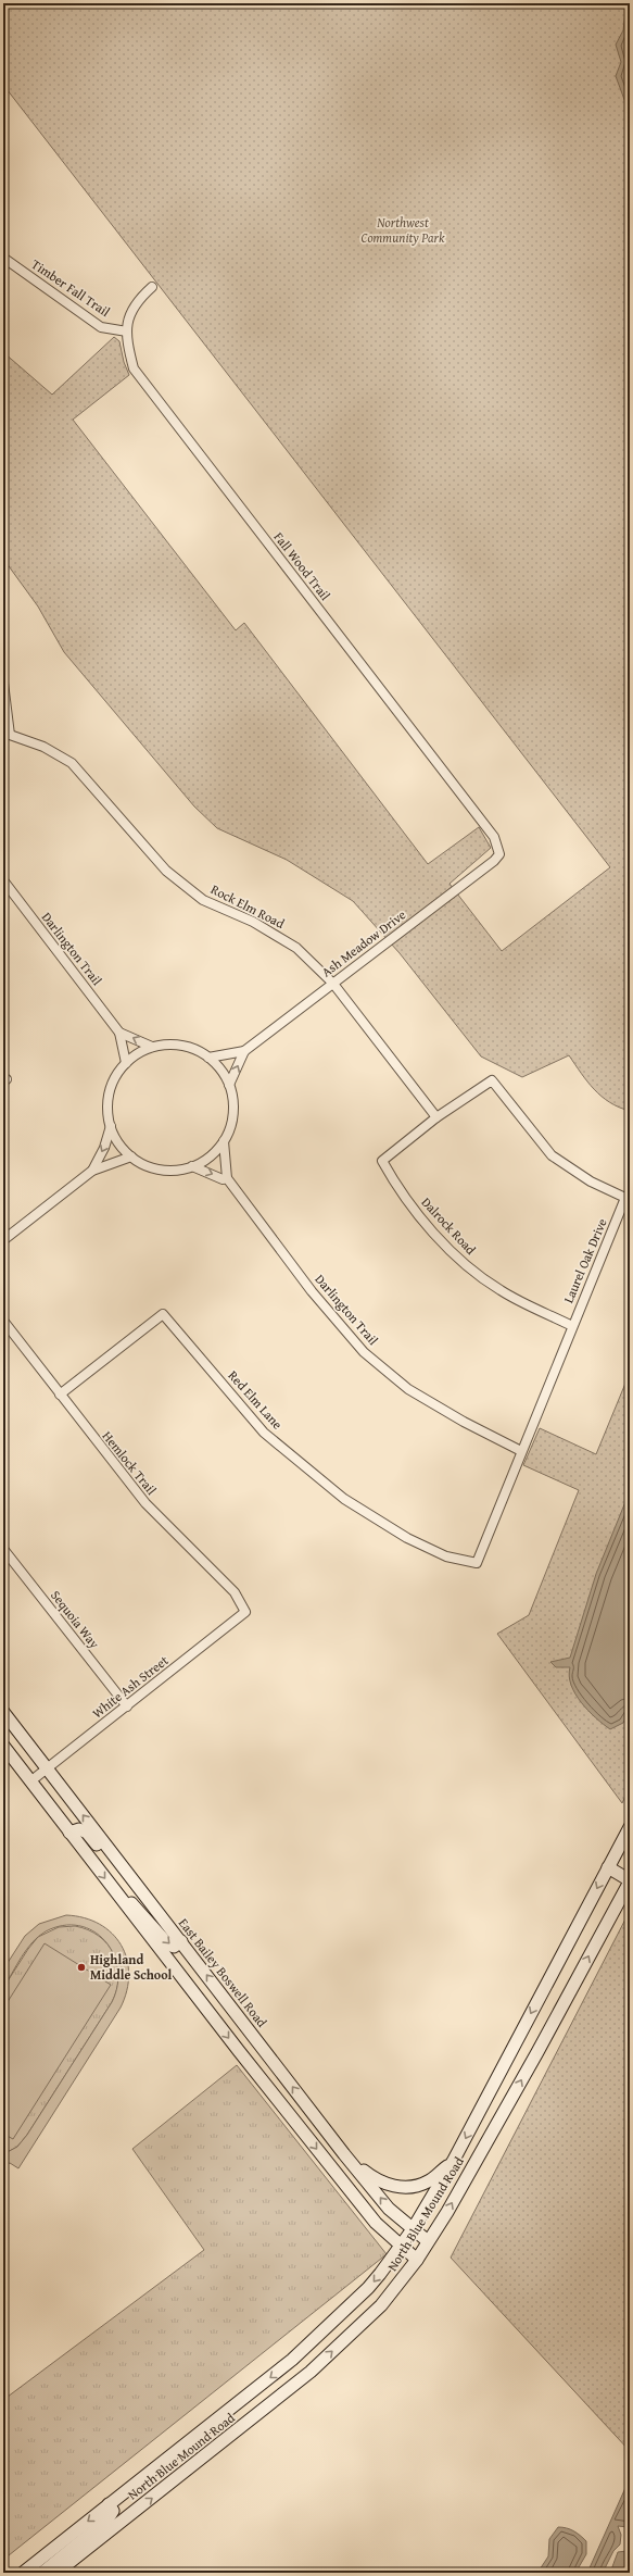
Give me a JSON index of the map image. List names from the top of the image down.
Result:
{
  "streets": {
    "main road": ["East Bailey Boswell Road", "North Blue Mound Road"],
    "street": [
      "Timber Fall Trail",
      "Fall Wood Trail",
      "Rock Elm Road",
      "Ash Meadow Drive",
      "Darlington Trail",
      "Dalrock Road",
      "Laurel Oak Drive",
      "Red Elm Lane",
      "Hemlock Trail",
      "Sequoia Way",
      "White Ash Street"
    ]
  },
  "crossings": [
    ["Timber Fall Trail", "Fall Wood Trail"],
    ["Fall Wood Trail", "Ash Meadow Drive"],
    ["Rock Elm Road", "Ash Meadow Drive"],
    ["Rock Elm Road", "Dalrock Road"],
    ["Rock Elm Road", "Laurel Oak Drive"],
    ["Ash Meadow Drive", "Darlington Trail"],
    ["Darlington Trail", "Laurel Oak Drive"],
    ["Dalrock Road", "Laurel Oak Drive"],
    ["Laurel Oak Drive", "Red Elm Lane"],
    ["Red Elm Lane", "Hemlock Trail"],
    ["Hemlock Trail", "White Ash Street"],
    ["Sequoia Way", "White Ash Street"],
    ["White Ash Street", "East Bailey Boswell Road"],
    ["East Bailey Boswell Road", "North Blue Mound Road"]
  ],
  "parks": ["Northwest Community Park"],
  "places": ["Highland Middle School"]
}
